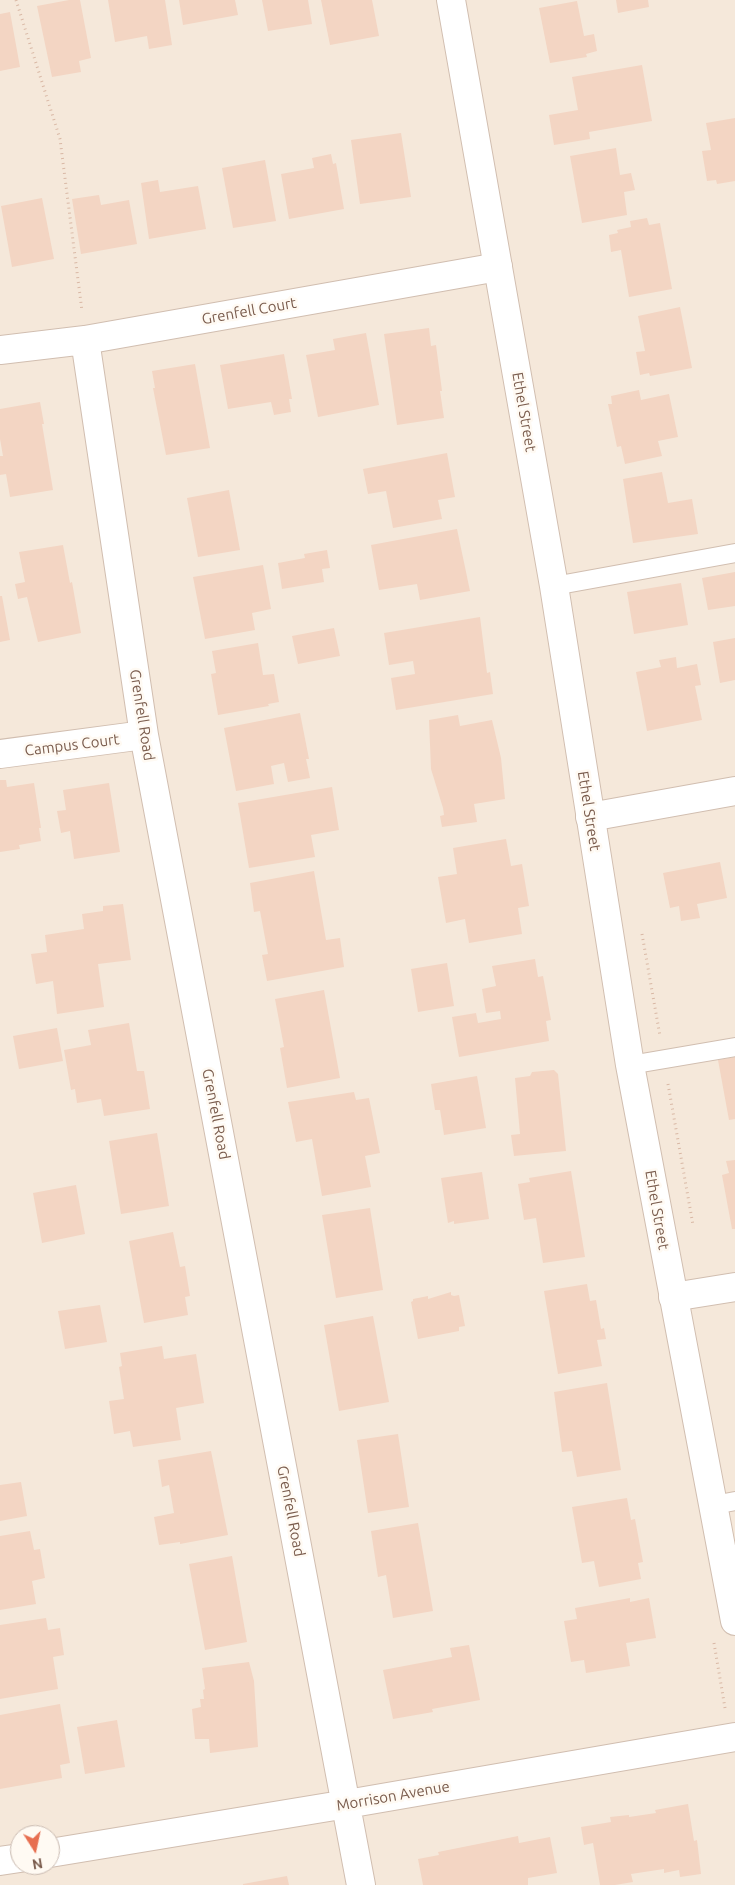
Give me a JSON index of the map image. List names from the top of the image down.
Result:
{
  "streets": {
    "street": [
      "Grenfell Court",
      "Ethel Street",
      "Grenfell Road",
      "Campus Court",
      "Morrison Avenue"
    ]
  },
  "crossings": [
    ["Grenfell Court", "Ethel Street"],
    ["Grenfell Court", "Grenfell Road"],
    ["Grenfell Road", "Campus Court"],
    ["Grenfell Road", "Morrison Avenue"]
  ],
  "north": "bottom"
}
